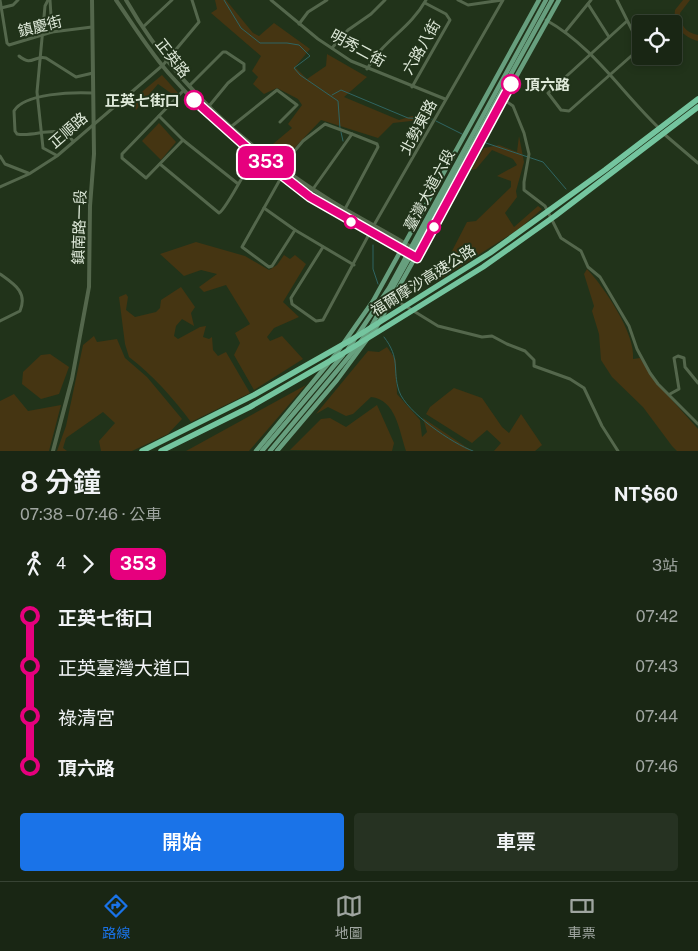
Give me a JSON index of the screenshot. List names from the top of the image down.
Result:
{
  "streets": {
    "highway": ["福爾摩沙高速公路"],
    "main road": ["臺灣大道六段"],
    "street": [
      "鎮慶街",
      "六路八街",
      "明秀二街",
      "正英路",
      "北勢東路",
      "正順路",
      "鎮南路一段"
    ]
  },
  "crossings": [
    ["鎮慶街", "鎮南路一段"],
    ["六路八街", "明秀二街"],
    ["明秀二街", "北勢東路"],
    ["正英路", "北勢東路"],
    ["正英路", "正順路"],
    ["正英路", "臺灣大道六段"],
    ["正順路", "鎮南路一段"]
  ],
  "places": ["頂六路", "正英七街口"],
  "lines": ["bus line 353"],
  "page": {
    "on_map": "353",
    "heading": ["8 分鐘", "07:38 – 07:46 · 公車", "NT$60"],
    "legs": ["4", "353", "3站"],
    "list": [
      {
        "name": "正英七街口",
        "value": "07:42"
      },
      {
        "name": "正英臺灣大道口",
        "value": "07:43"
      },
      {
        "name": "祿清宮",
        "value": "07:44"
      },
      {
        "name": "頂六路",
        "value": "07:46"
      }
    ],
    "buttons": ["開始", "車票"],
    "tabs": ["路線", "地圖", "車票"]
  }
}
